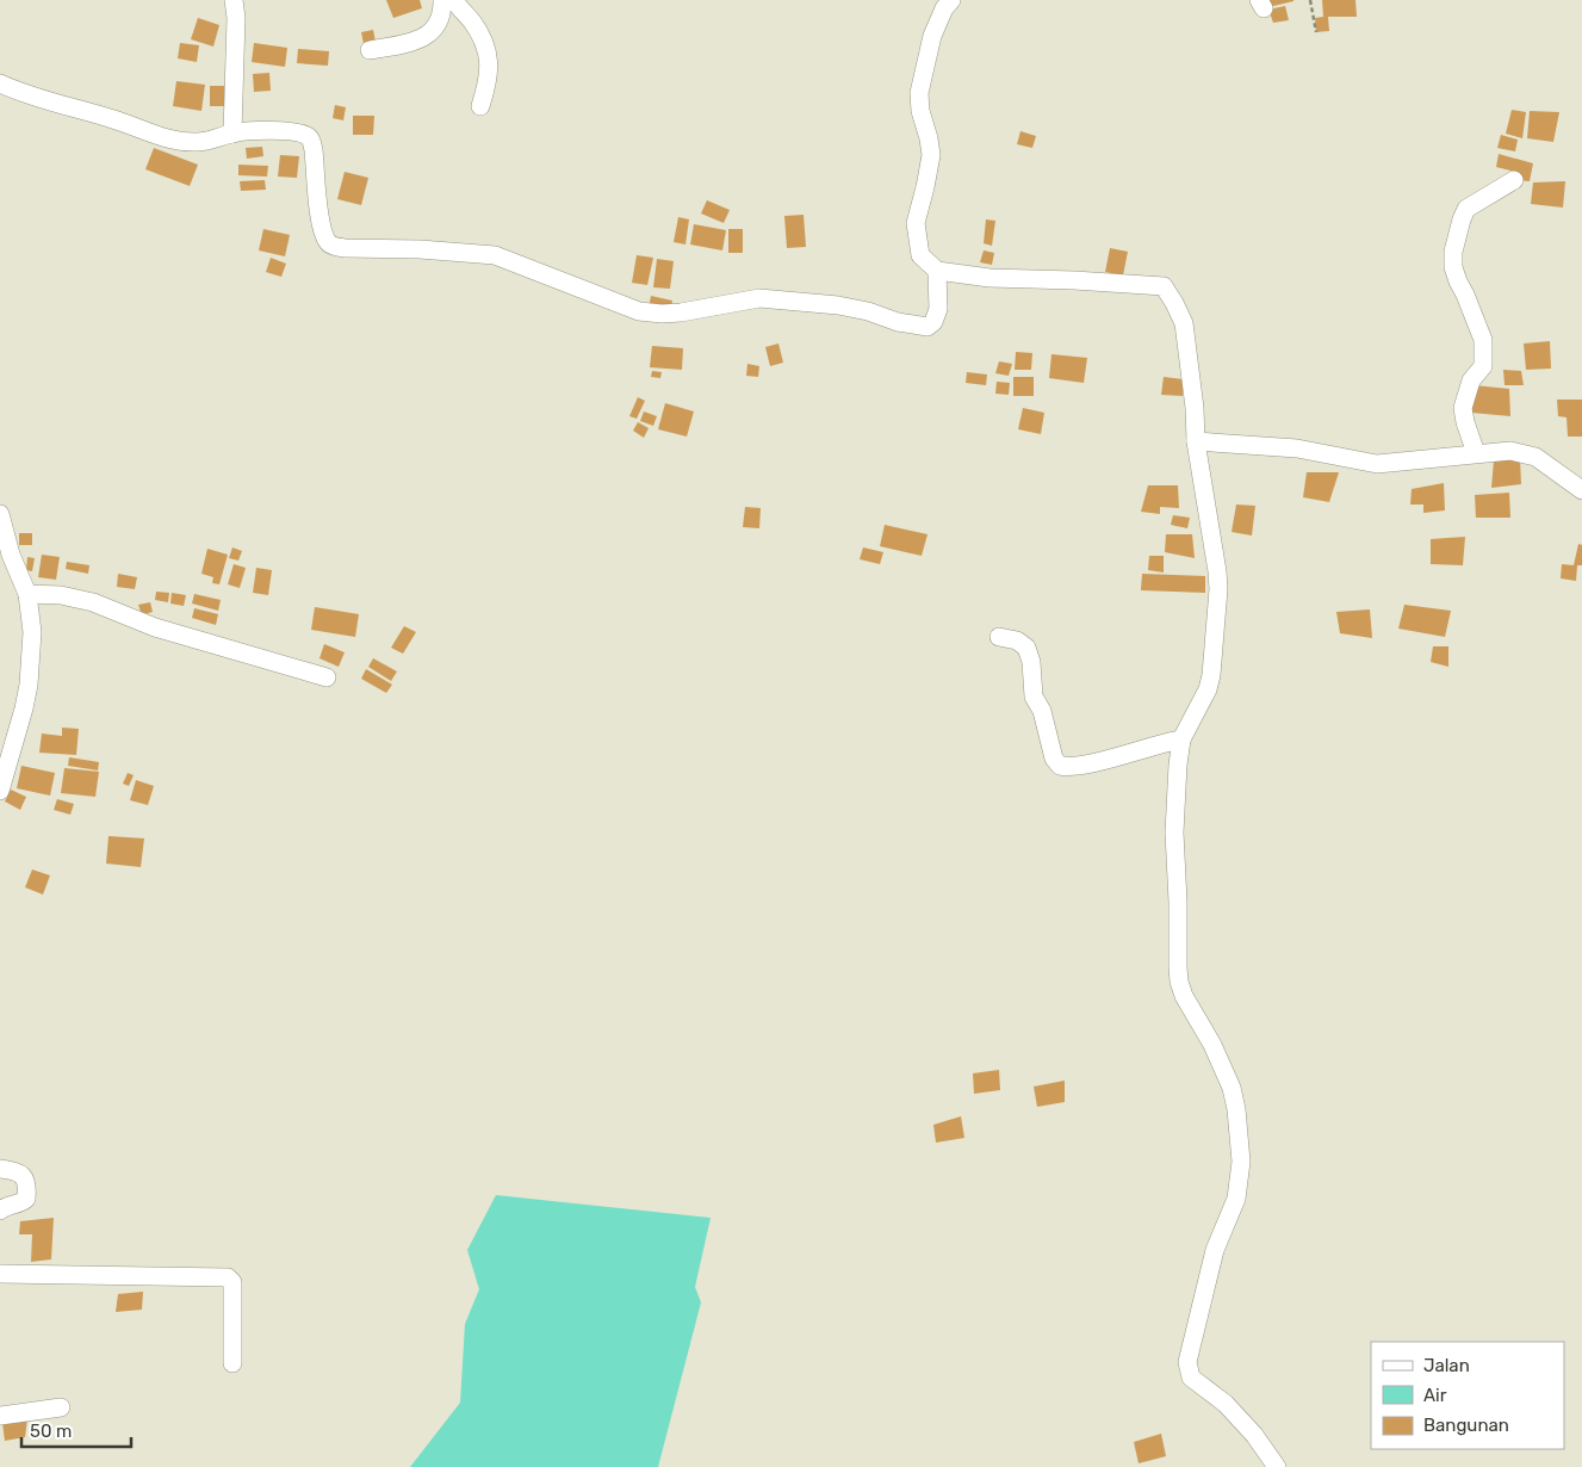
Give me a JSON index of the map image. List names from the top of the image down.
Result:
{
  "legend": ["Jalan", "Air", "Bangunan"],
  "scale_bar": "50 m"
}
